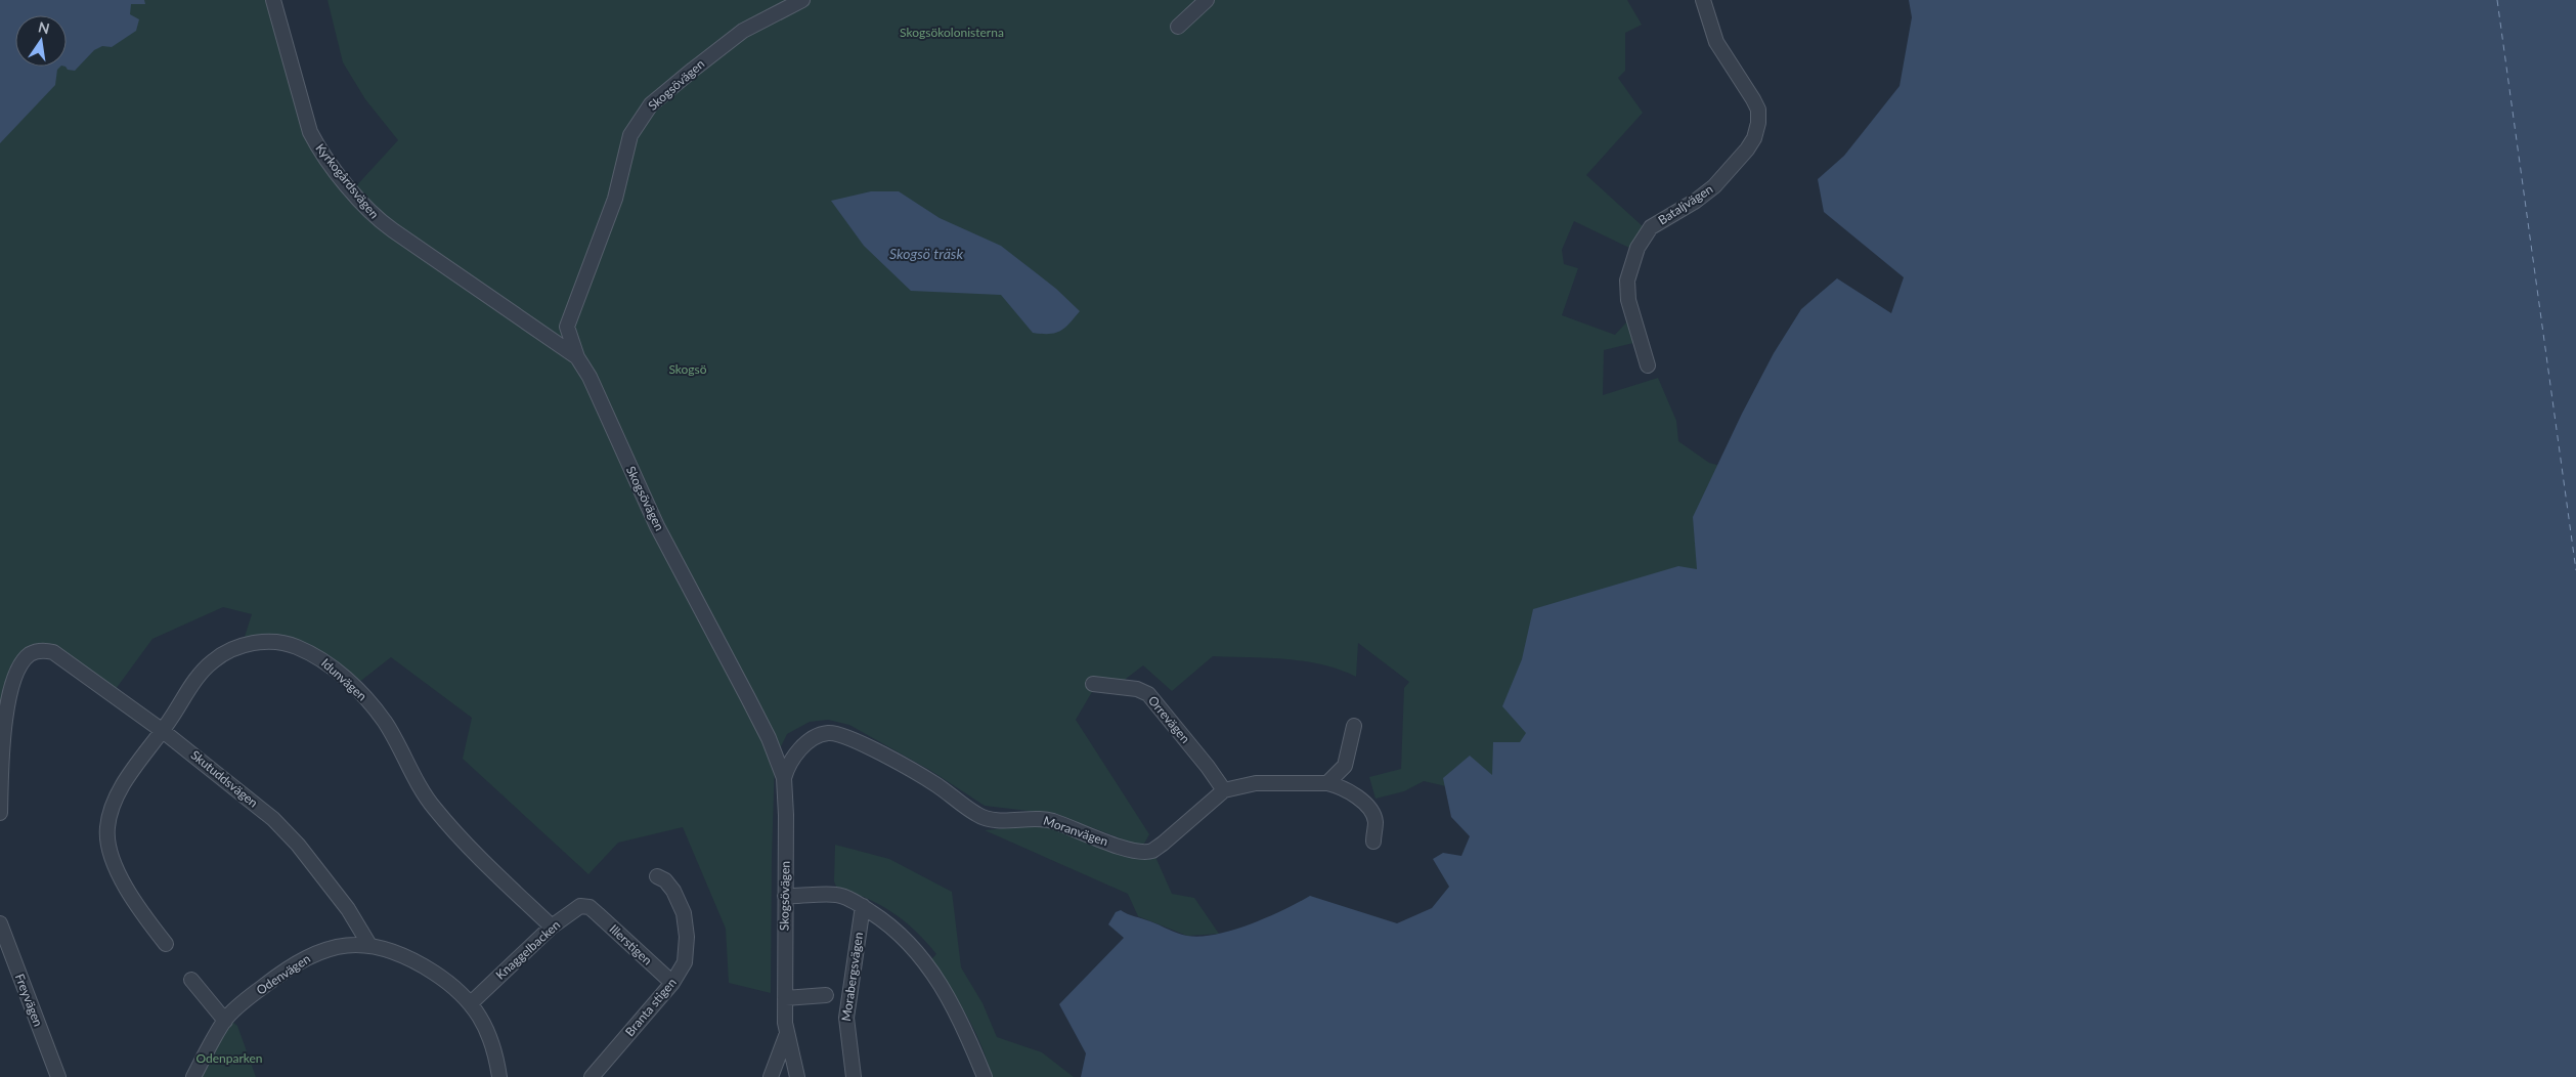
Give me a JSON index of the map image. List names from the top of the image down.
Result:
{
  "streets": {
    "street": [
      "Skogsövägen",
      "Kyrkogårdsvägen",
      "Bataljvägen",
      "Idunvägen",
      "Orrevägen",
      "Skutuddsvägen",
      "Moranvägen",
      "Illerstigen",
      "Knaggelbacken",
      "Odenvägen",
      "Morabergsvägen",
      "Freyvägen",
      "Branta stigen"
    ]
  },
  "crossings": [
    ["Skogsövägen", "Kyrkogårdsvägen"],
    ["Skogsövägen", "Moranvägen"],
    ["Idunvägen", "Skutuddsvägen"],
    ["Idunvägen", "Knaggelbacken"],
    ["Orrevägen", "Moranvägen"],
    ["Skutuddsvägen", "Odenvägen"],
    ["Illerstigen", "Knaggelbacken"],
    ["Illerstigen", "Branta stigen"],
    ["Knaggelbacken", "Odenvägen"]
  ],
  "water": ["Skogsö träsk"],
  "parks": ["Skogsökolonisterna", "Skogsö", "Odenparken"],
  "north": "top"
}
